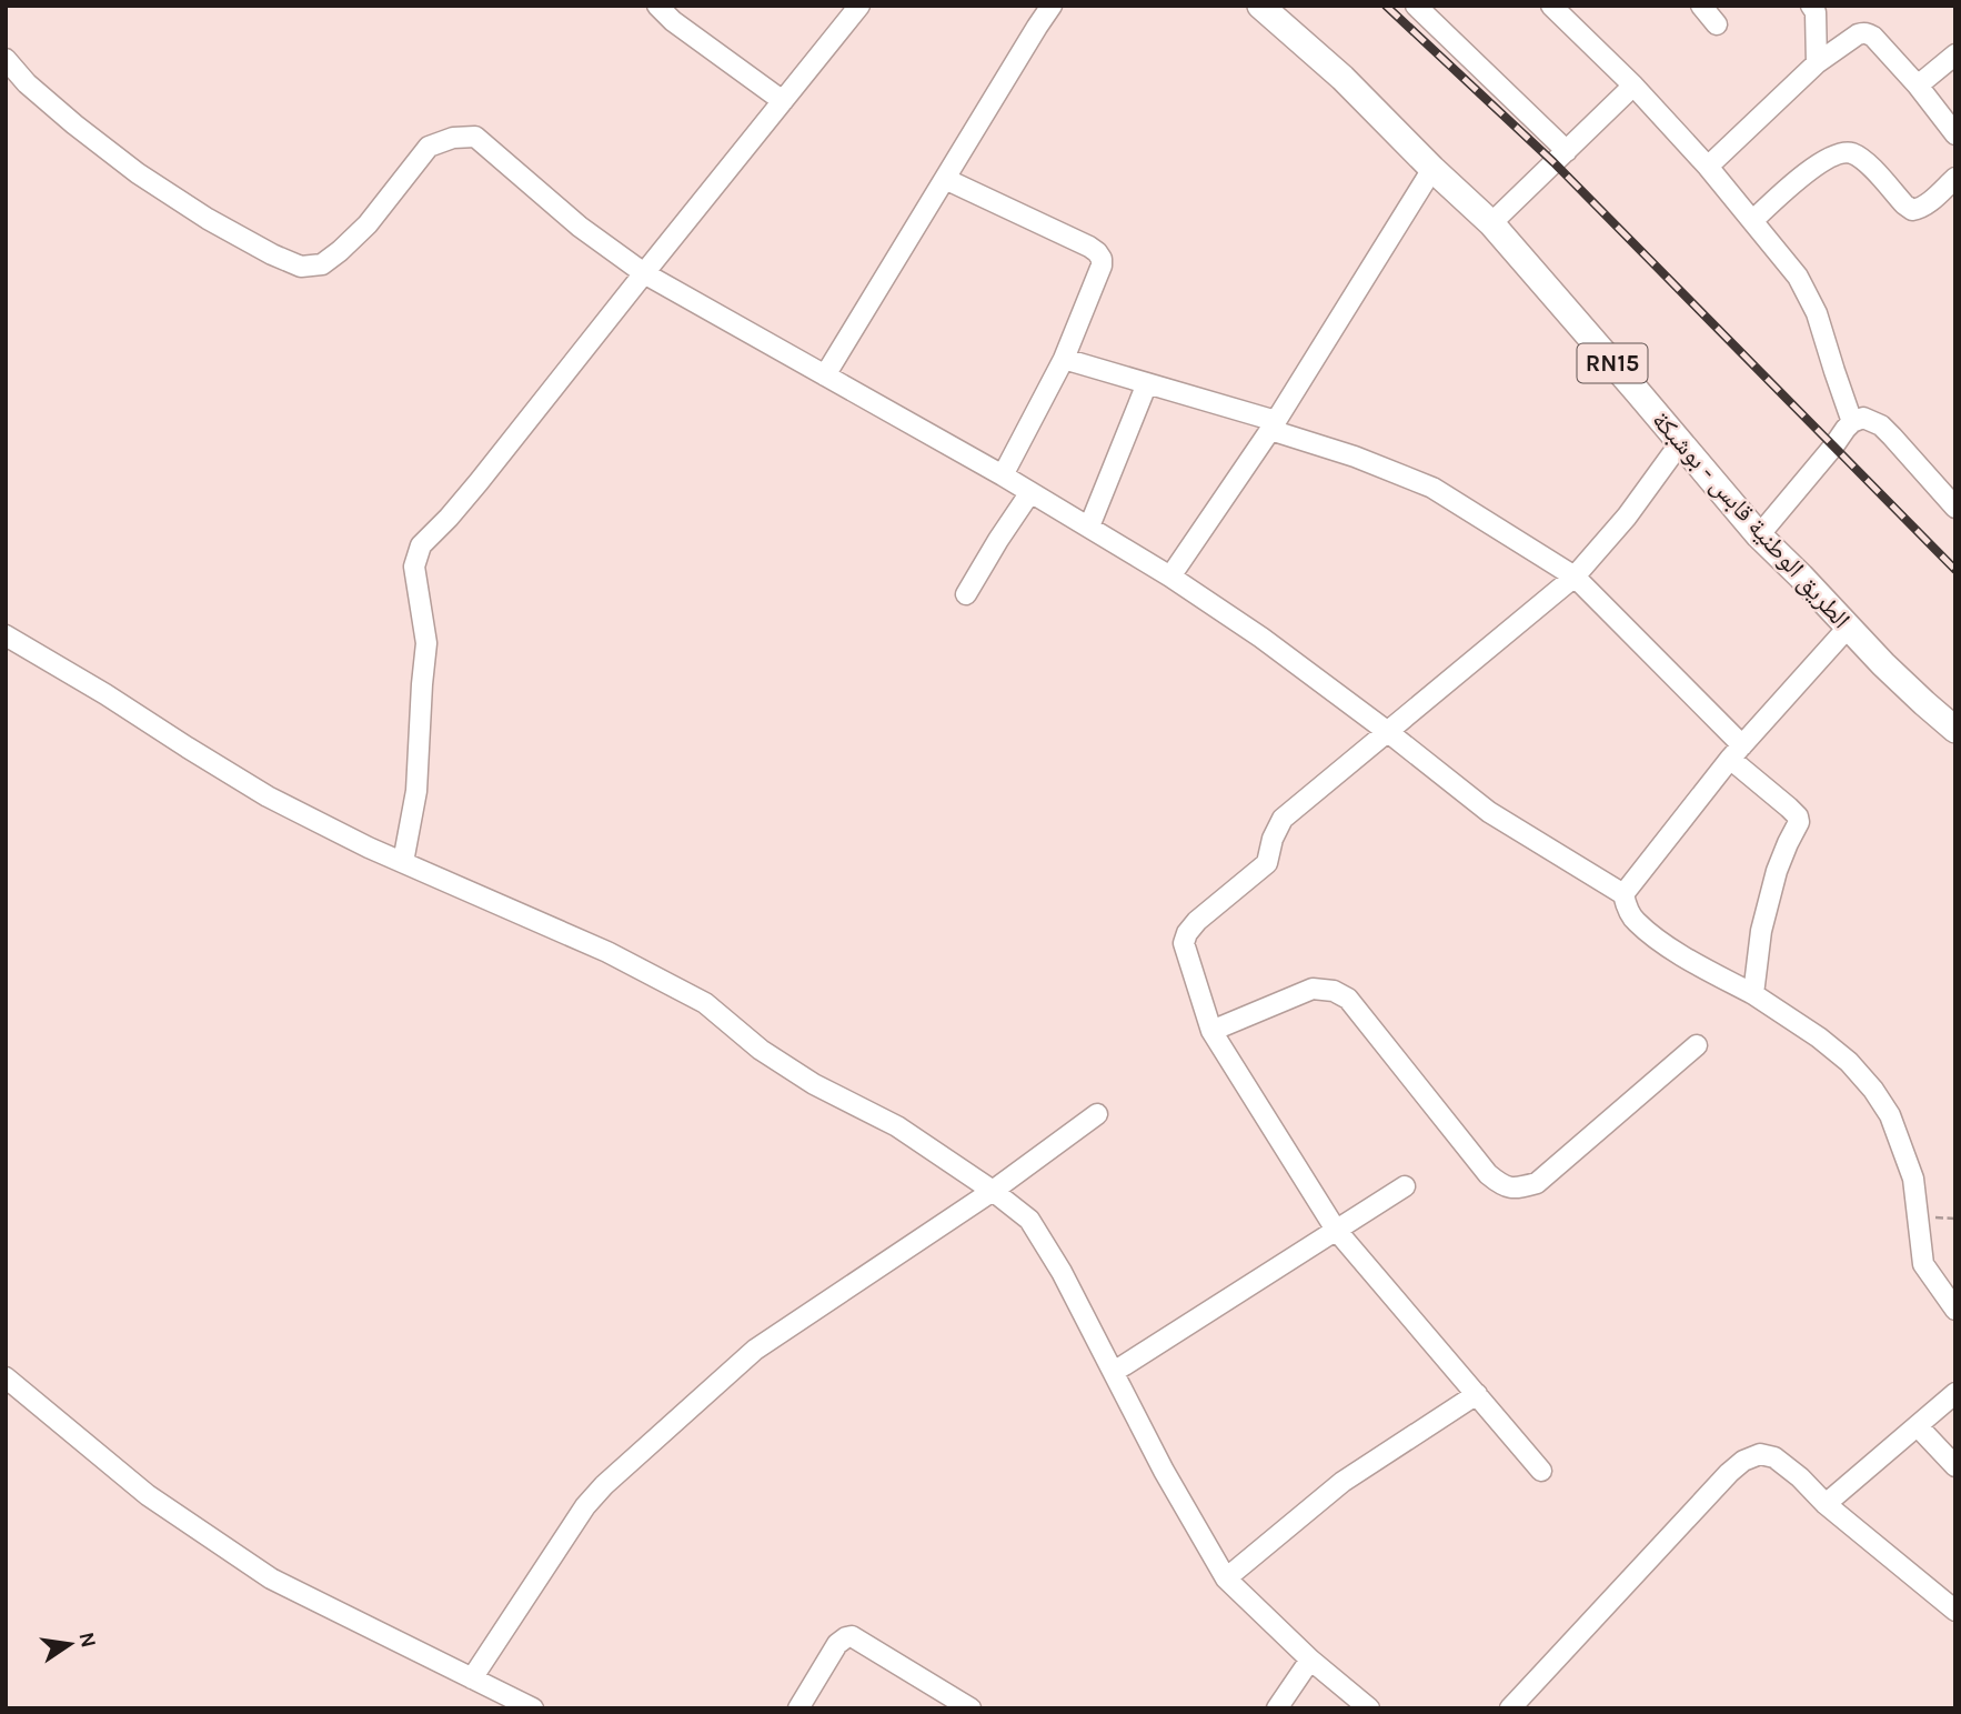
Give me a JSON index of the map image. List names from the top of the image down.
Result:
{
  "streets": {
    "main road": ["RN15", "الطريق الوطنية قابس - بوشبكة"]
  },
  "north": "right"
}
